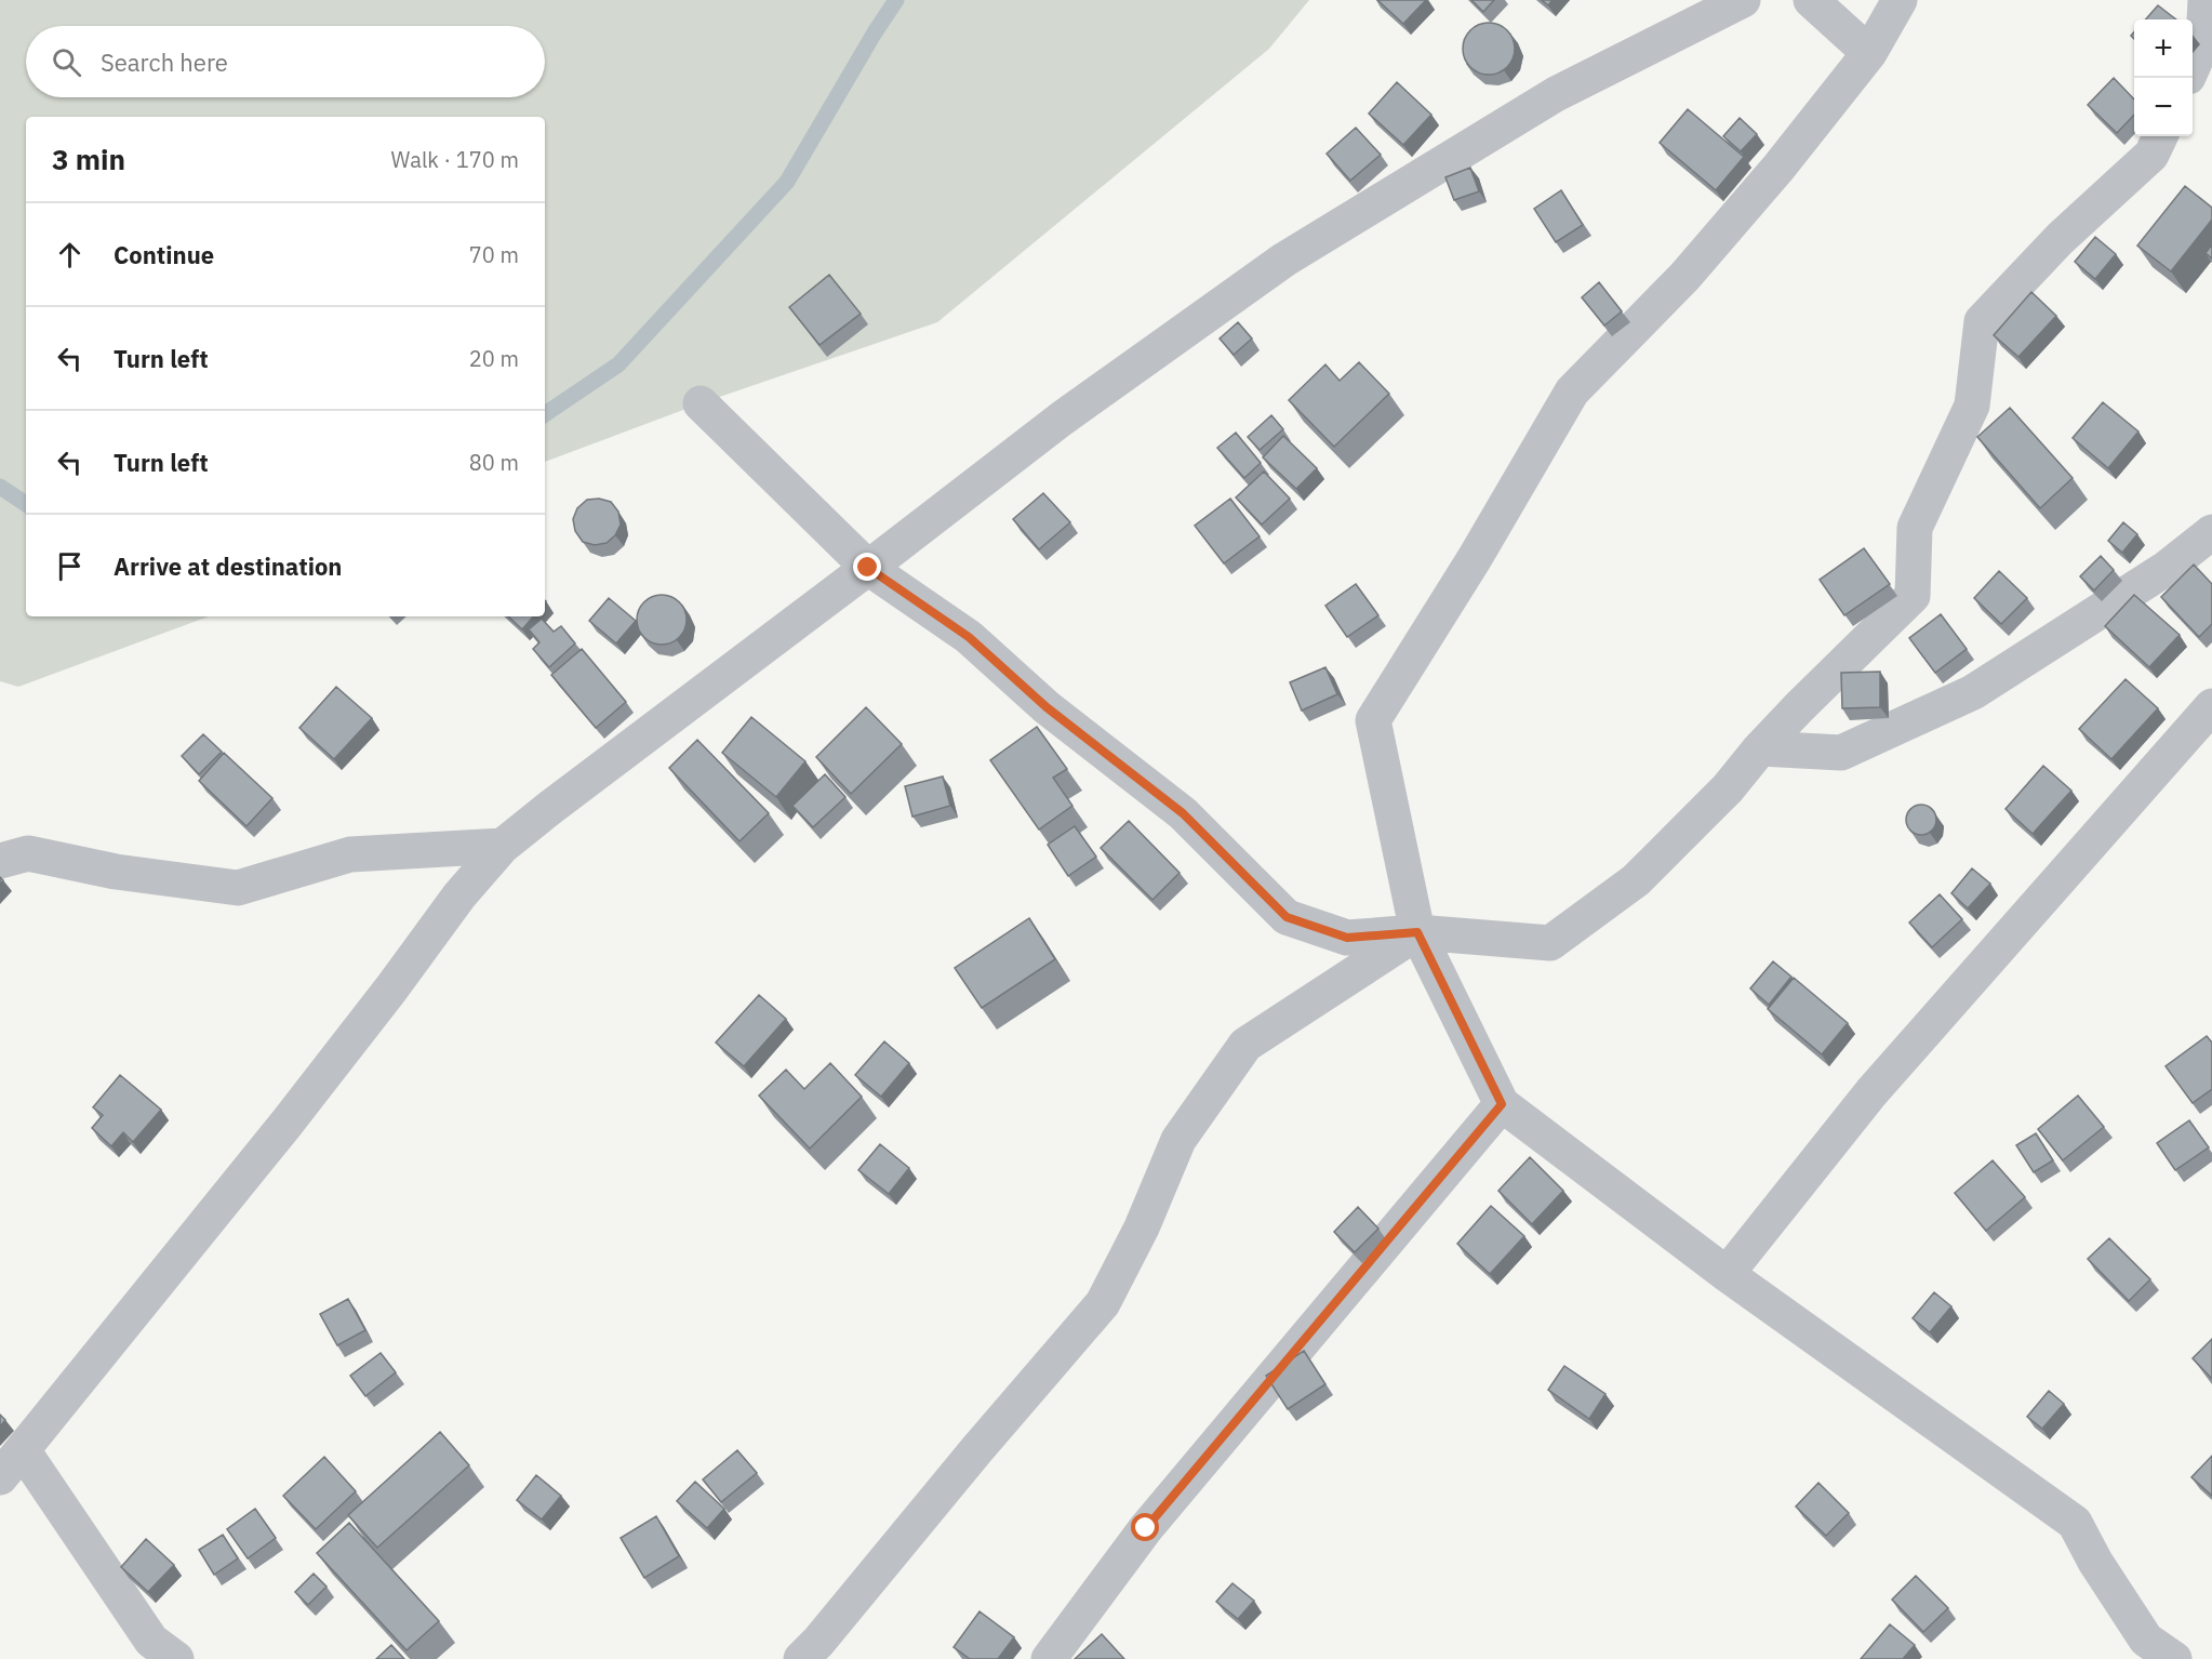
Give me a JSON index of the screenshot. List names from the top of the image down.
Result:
{
  "page": {
    "map_buttons": ["+", "−"],
    "search": "Search here",
    "heading": ["3 min", "Walk · 170 m"],
    "list": [
      ["Continue", "70 m"],
      ["Turn left", "20 m"],
      ["Turn left", "80 m"],
      "Arrive at destination"
    ]
  }
}
